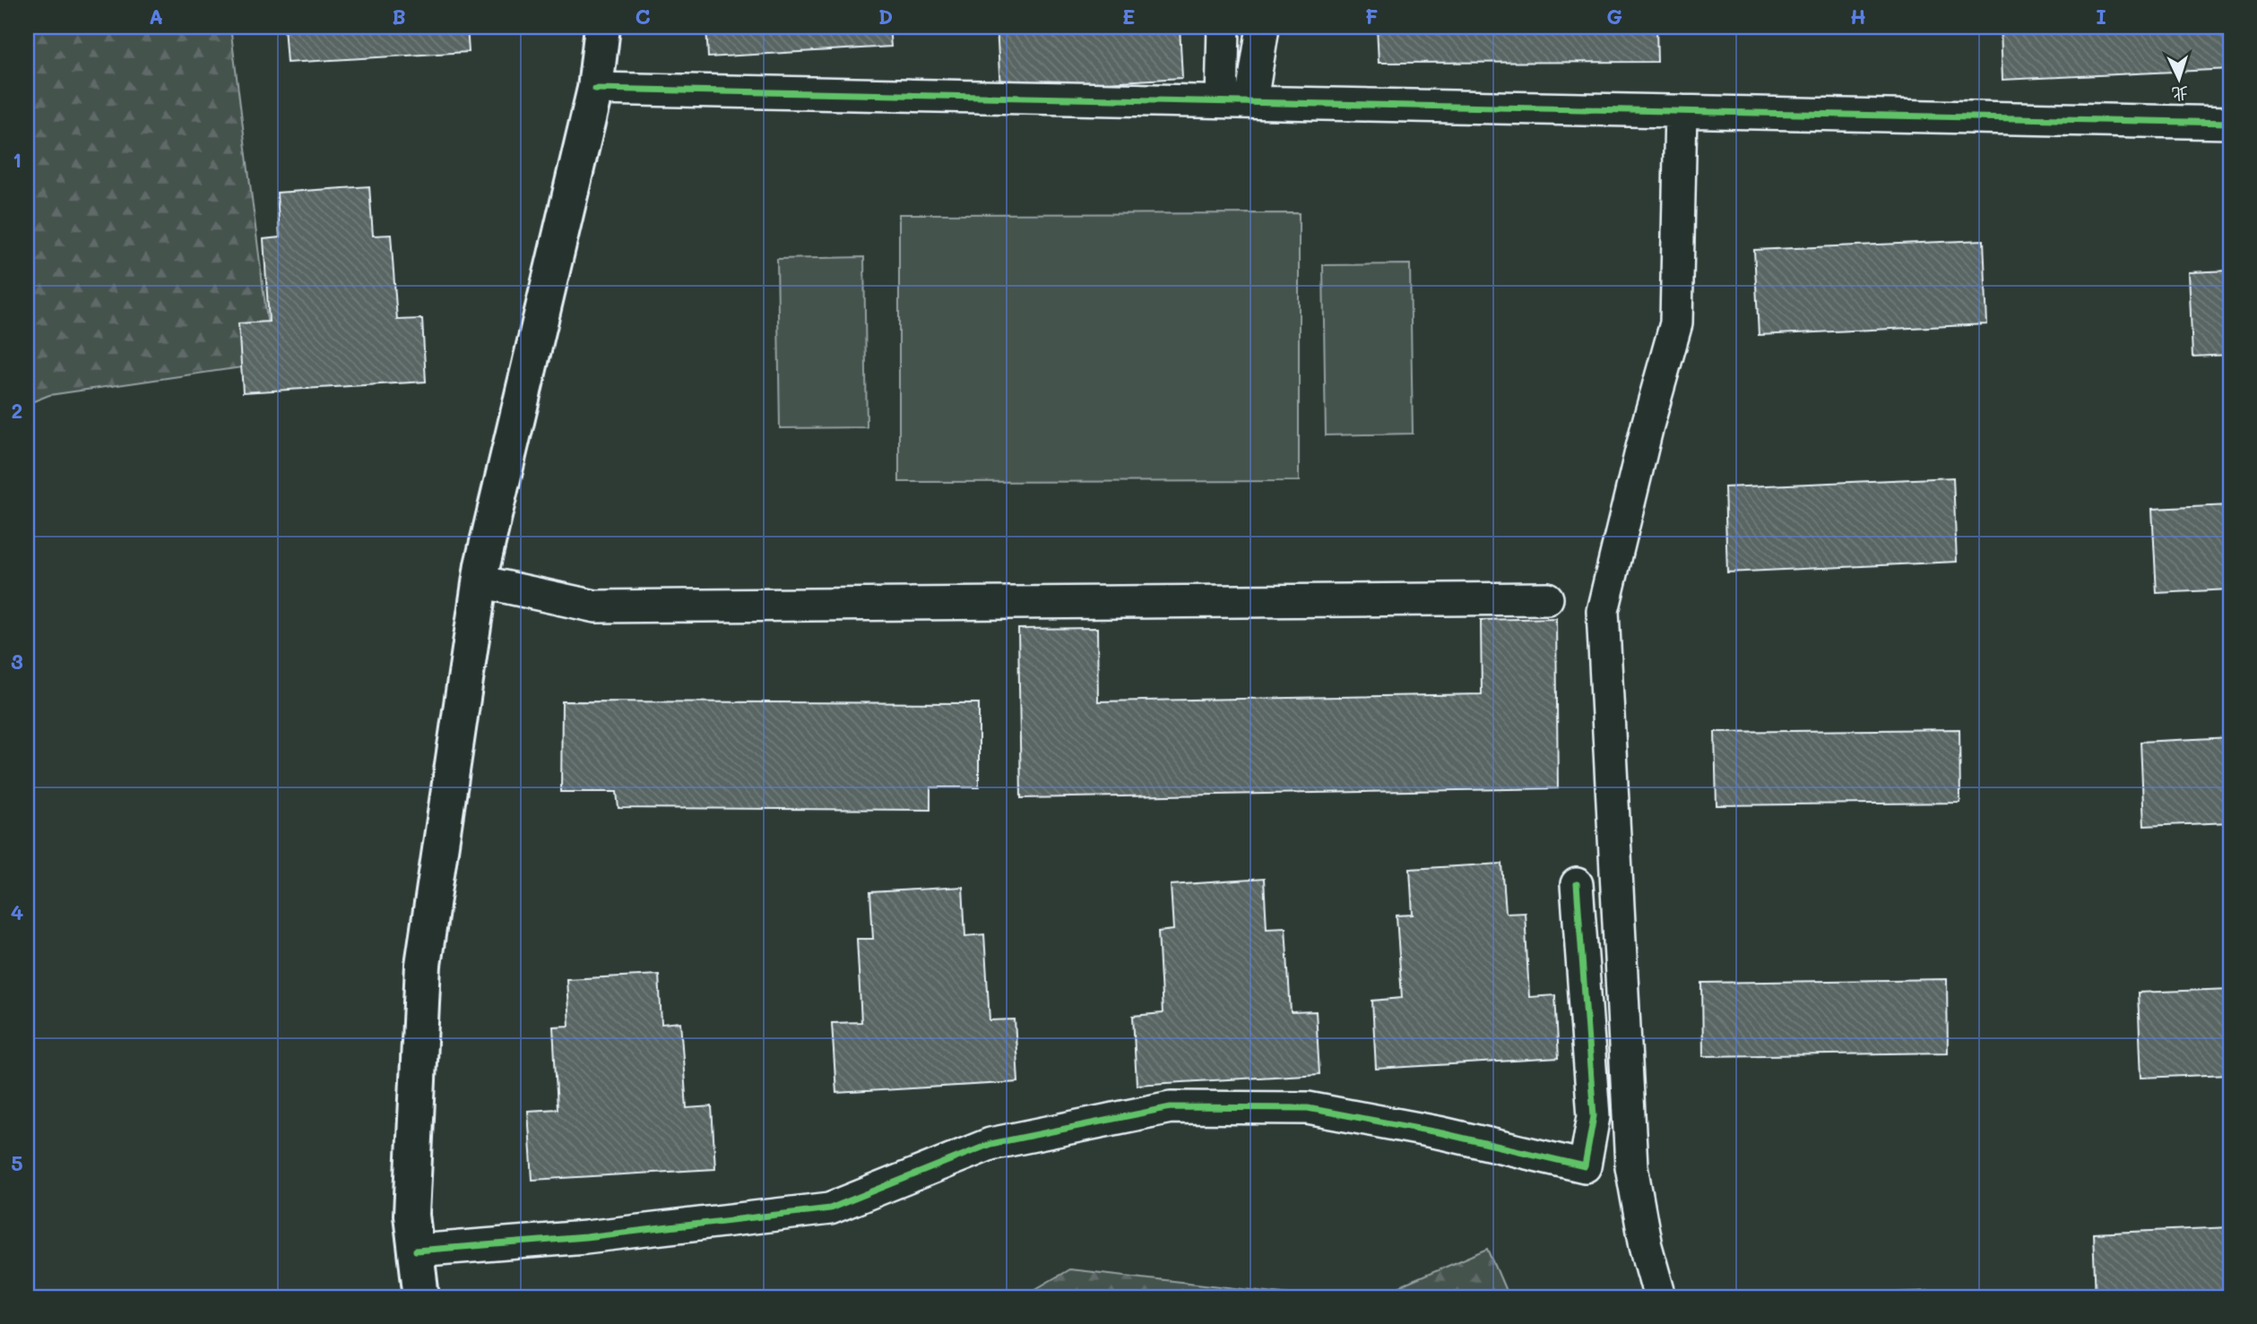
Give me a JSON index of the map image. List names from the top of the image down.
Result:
{
  "north": "bottom",
  "grid": {
    "columns": [
      "A",
      "B",
      "C",
      "D",
      "E",
      "F",
      "G",
      "H",
      "I"
    ],
    "rows": [
      "1",
      "2",
      "3",
      "4",
      "5"
    ]
  }
}
